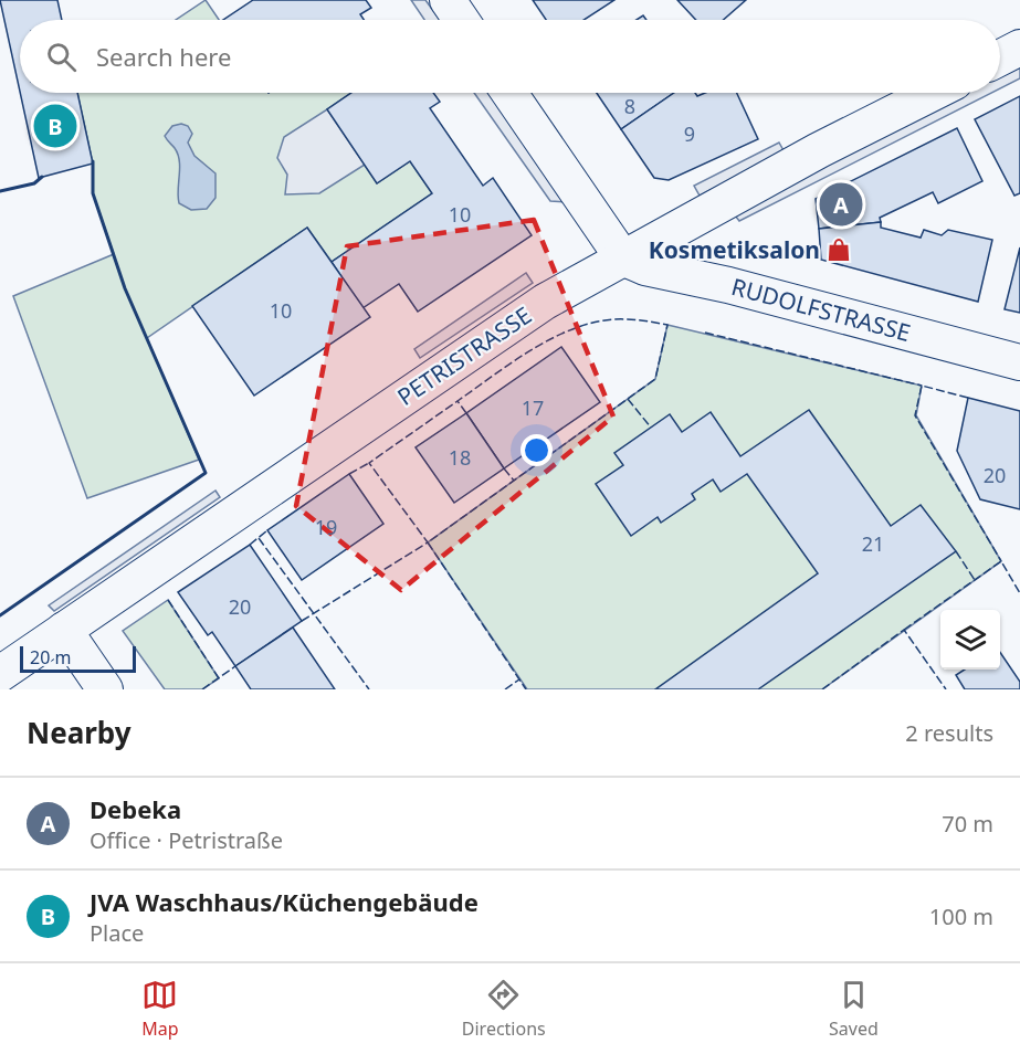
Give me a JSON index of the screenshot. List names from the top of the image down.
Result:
{
  "streets": {
    "street": ["RUDOLFSTRASSE", "PETRISTRASSE"]
  },
  "crossings": [
    ["RUDOLFSTRASSE", "PETRISTRASSE"]
  ],
  "places": {
    "shop": ["Kosmetiksalon"]
  },
  "house_numbers": [
    "8",
    "9",
    "10",
    "10",
    "17",
    "18",
    "20",
    "19",
    "21",
    "20"
  ],
  "scale_bar": "20 m",
  "page": {
    "search": "Search here",
    "pins": ["B", "A"],
    "scale": "20 m",
    "heading": ["Nearby", "2 results"],
    "list": [
      {
        "mark": "A",
        "name": "Debeka",
        "note": "Office · Petristraße",
        "value": "70 m"
      },
      {
        "mark": "B",
        "name": "JVA Waschhaus/Küchengebäude",
        "note": "Place",
        "value": "100 m"
      }
    ],
    "nav": ["Map", "Directions", "Saved"]
  }
}
